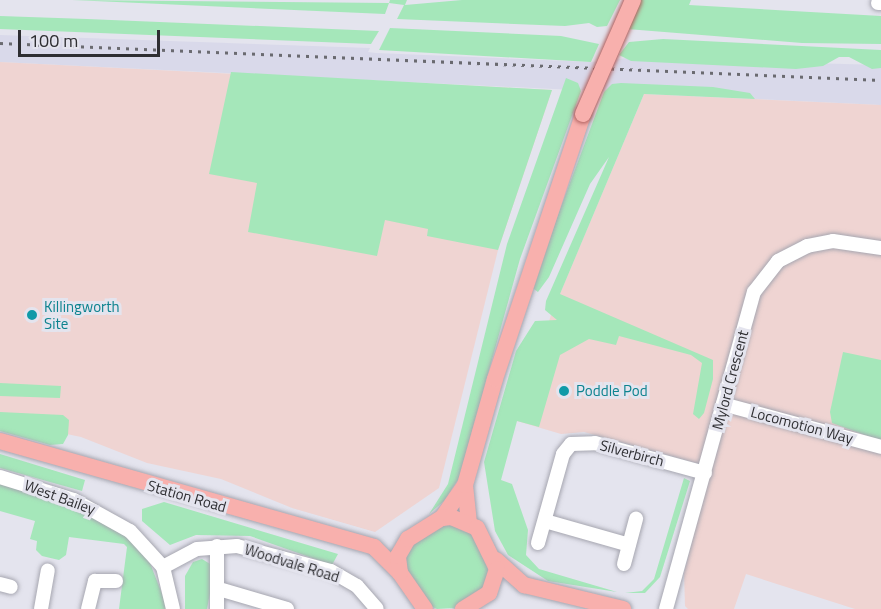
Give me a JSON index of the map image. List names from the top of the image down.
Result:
{
  "streets": {
    "main road": ["Station Road"],
    "street": [
      "Mylord Crescent",
      "Locomotion Way",
      "Silverbirch",
      "West Bailey",
      "Woodvale Road"
    ]
  },
  "crossings": [
    ["Mylord Crescent", "Locomotion Way"],
    ["Mylord Crescent", "Silverbirch"],
    ["West Bailey", "Woodvale Road"]
  ],
  "places": ["Killingworth Site", "Poddle Pod"],
  "scale_bar": "100 m"
}
